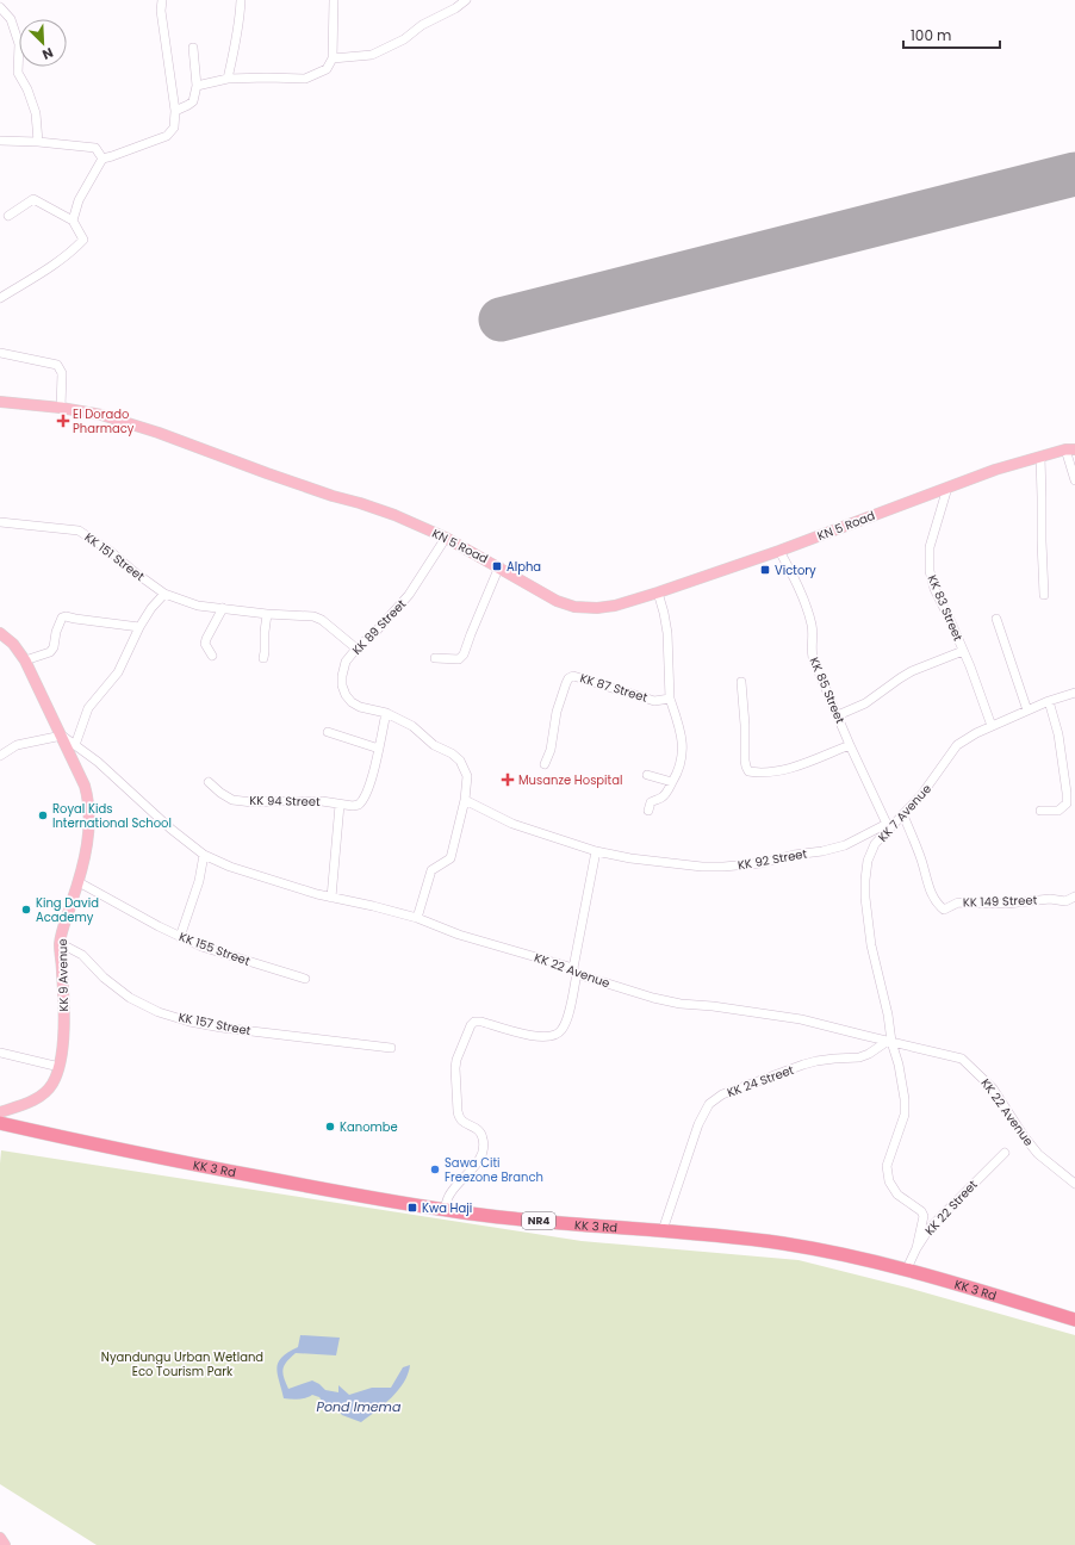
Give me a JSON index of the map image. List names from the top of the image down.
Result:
{
  "streets": {
    "highway": ["KK 3 Rd", "NR4"],
    "main road": ["KN 5 Road", "KK 9 Avenue"],
    "street": [
      "KK 151 Street",
      "KK 83 Street",
      "KK 89 Street",
      "KK 87 Street",
      "KK 85 Street",
      "KK 94 Street",
      "KK 7 Avenue",
      "KK 92 Street",
      "KK 149 Street",
      "KK 155 Street",
      "KK 22 Avenue",
      "KK 157 Street",
      "KK 24 Street",
      "KK 22 Street"
    ]
  },
  "crossings": [
    ["KN 5 Road", "KK 83 Street"],
    ["KN 5 Road", "KK 89 Street"],
    ["KN 5 Road", "KK 85 Street"],
    ["KK 151 Street", "KK 89 Street"],
    ["KK 83 Street", "KK 7 Avenue"],
    ["KK 89 Street", "KK 94 Street"],
    ["KK 89 Street", "KK 92 Street"],
    ["KK 85 Street", "KK 7 Avenue"],
    ["KK 85 Street", "KK 92 Street"],
    ["KK 7 Avenue", "KK 92 Street"],
    ["KK 7 Avenue", "KK 149 Street"],
    ["KK 7 Avenue", "KK 22 Avenue"],
    ["KK 7 Avenue", "KK 24 Street"],
    ["KK 7 Avenue", "KK 22 Street"],
    ["KK 155 Street", "KK 9 Avenue"],
    ["KK 22 Avenue", "KK 9 Avenue"],
    ["KK 22 Avenue", "KK 24 Street"],
    ["KK 9 Avenue", "KK 157 Street"],
    ["KK 24 Street", "KK 3 Rd"],
    ["KK 3 Rd", "KK 22 Street"]
  ],
  "water": ["Pond Imema"],
  "parks": ["Nyandungu Urban Wetland Eco Tourism Park"],
  "places": {
    "health": ["El Dorado Pharmacy", "Musanze Hospital"],
    "transit": ["Alpha", "Victory", "Kwa Haji"],
    "other": [
      "Royal Kids International School",
      "King David Academy",
      "Kanombe",
      "Sawa Citi Freezone Branch"
    ]
  },
  "scale_bar": "100 m",
  "north": "bottom right"
}
